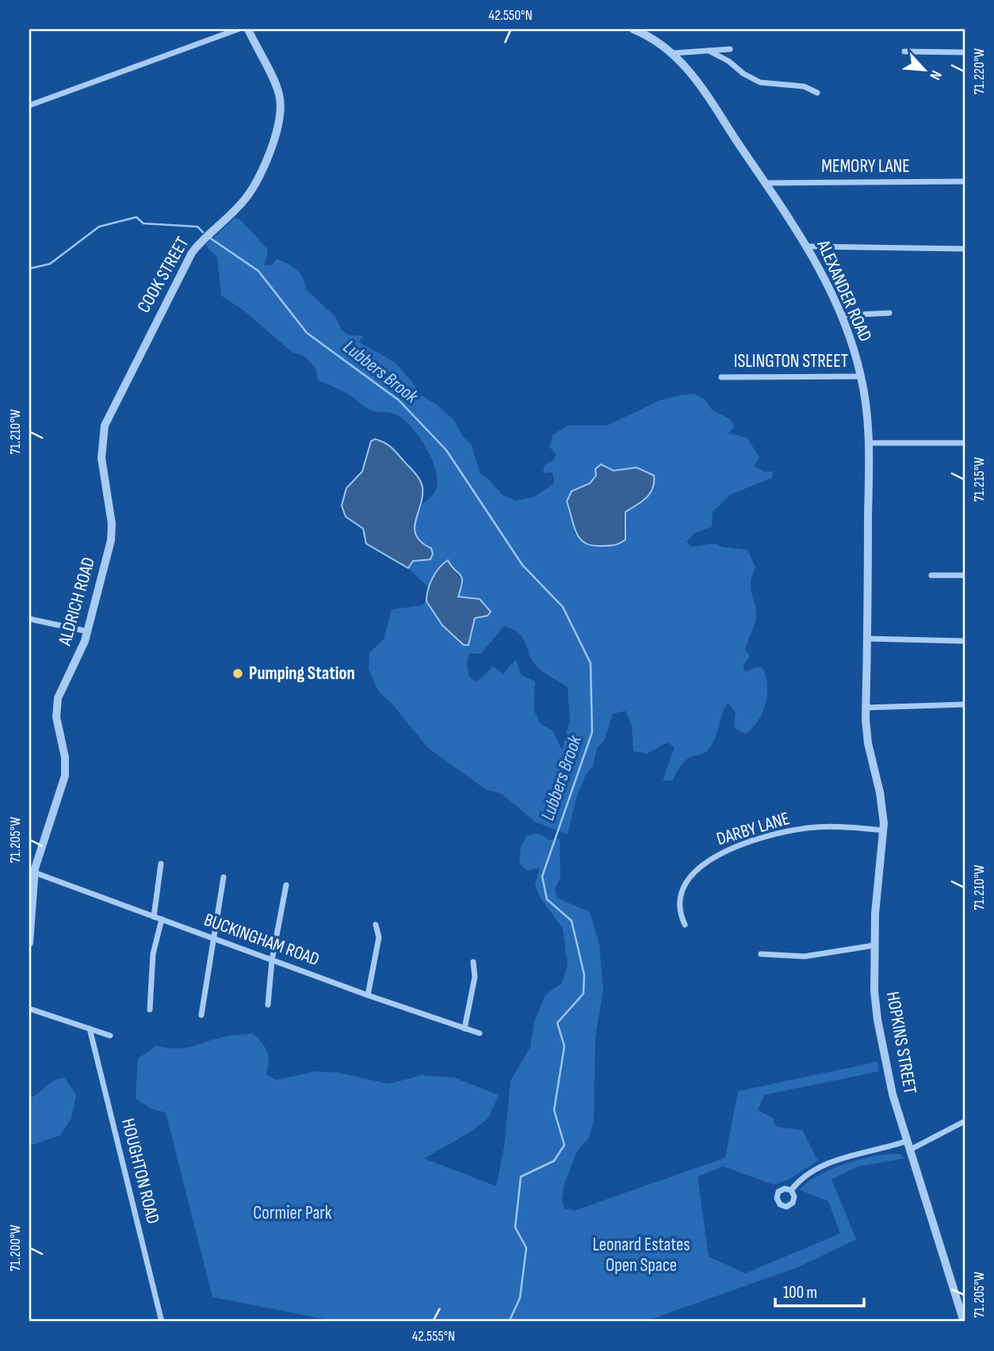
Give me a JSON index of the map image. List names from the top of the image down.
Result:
{
  "streets": {
    "street": [
      "MEMORY LANE",
      "COOK STREET",
      "ALEXANDER ROAD",
      "ISLINGTON STREET",
      "ALDRICH ROAD",
      "DARBY LANE",
      "BUCKINGHAM ROAD",
      "HOPKINS STREET",
      "HOUGHTON ROAD"
    ]
  },
  "crossings": [
    ["MEMORY LANE", "ALEXANDER ROAD"],
    ["COOK STREET", "ALDRICH ROAD"],
    ["ALEXANDER ROAD", "ISLINGTON STREET"],
    ["ALEXANDER ROAD", "HOPKINS STREET"],
    ["ALDRICH ROAD", "BUCKINGHAM ROAD"],
    ["DARBY LANE", "HOPKINS STREET"]
  ],
  "water": ["Lubbers Brook"],
  "parks": ["Cormier Park", "Leonard Estates Open Space"],
  "places": ["Pumping Station"],
  "scale_bar": "100 m",
  "north": "bottom right",
  "coordinates": [
    "42.550°N",
    "71.220°W",
    "71.210°W",
    "71.215°W",
    "71.205°W",
    "71.200°W",
    "42.555°N"
  ]
}
